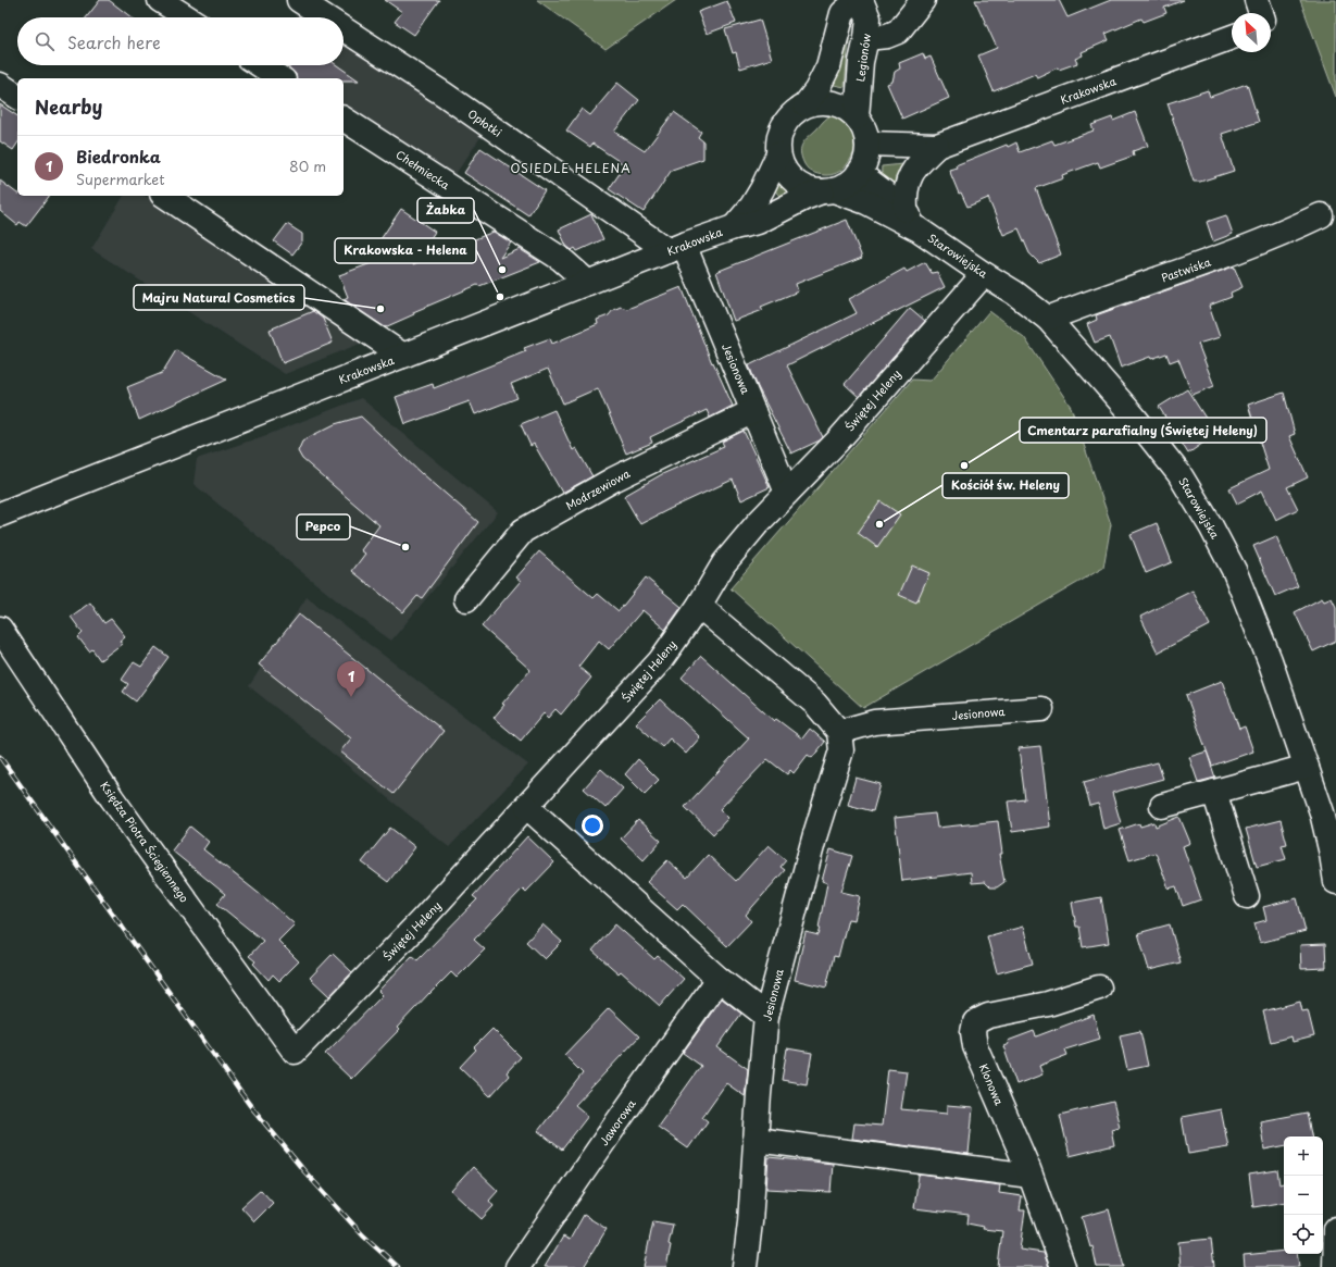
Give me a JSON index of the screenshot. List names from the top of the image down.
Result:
{
  "streets": {
    "street": [
      "Legionów",
      "Krakowska",
      "Opłotki",
      "Chełmiecka",
      "Starowiejska",
      "Pastwiska",
      "Jesionowa",
      "Świętej Heleny",
      "Modrzewiowa",
      "Księdza Piotra Ściegiennego",
      "Klonowa",
      "Jaworowa"
    ]
  },
  "crossings": [
    ["Legionów", "Krakowska"],
    ["Legionów", "Starowiejska"],
    ["Krakowska", "Opłotki"],
    ["Krakowska", "Chełmiecka"],
    ["Krakowska", "Starowiejska"],
    ["Krakowska", "Jesionowa"],
    ["Opłotki", "Jesionowa"],
    ["Starowiejska", "Pastwiska"],
    ["Starowiejska", "Świętej Heleny"],
    ["Jesionowa", "Świętej Heleny"],
    ["Jesionowa", "Modrzewiowa"],
    ["Świętej Heleny", "Księdza Piotra Ściegiennego"]
  ],
  "districts": ["OSIEDLE HELENA"],
  "places": [
    "Żabka",
    "Krakowska - Helena",
    "Majru Natural Cosmetics",
    "Cmentarz parafialny (Świętej Heleny)",
    "Kościół św. Heleny",
    "Pepco"
  ],
  "north": "top left",
  "page": {
    "search": "Search here",
    "heading": "Nearby",
    "list": [
      {
        "mark": "1",
        "name": "Biedronka",
        "note": "Supermarket",
        "value": "80 m"
      }
    ],
    "pins": "1",
    "map_buttons": ["+", "−"]
  }
}
